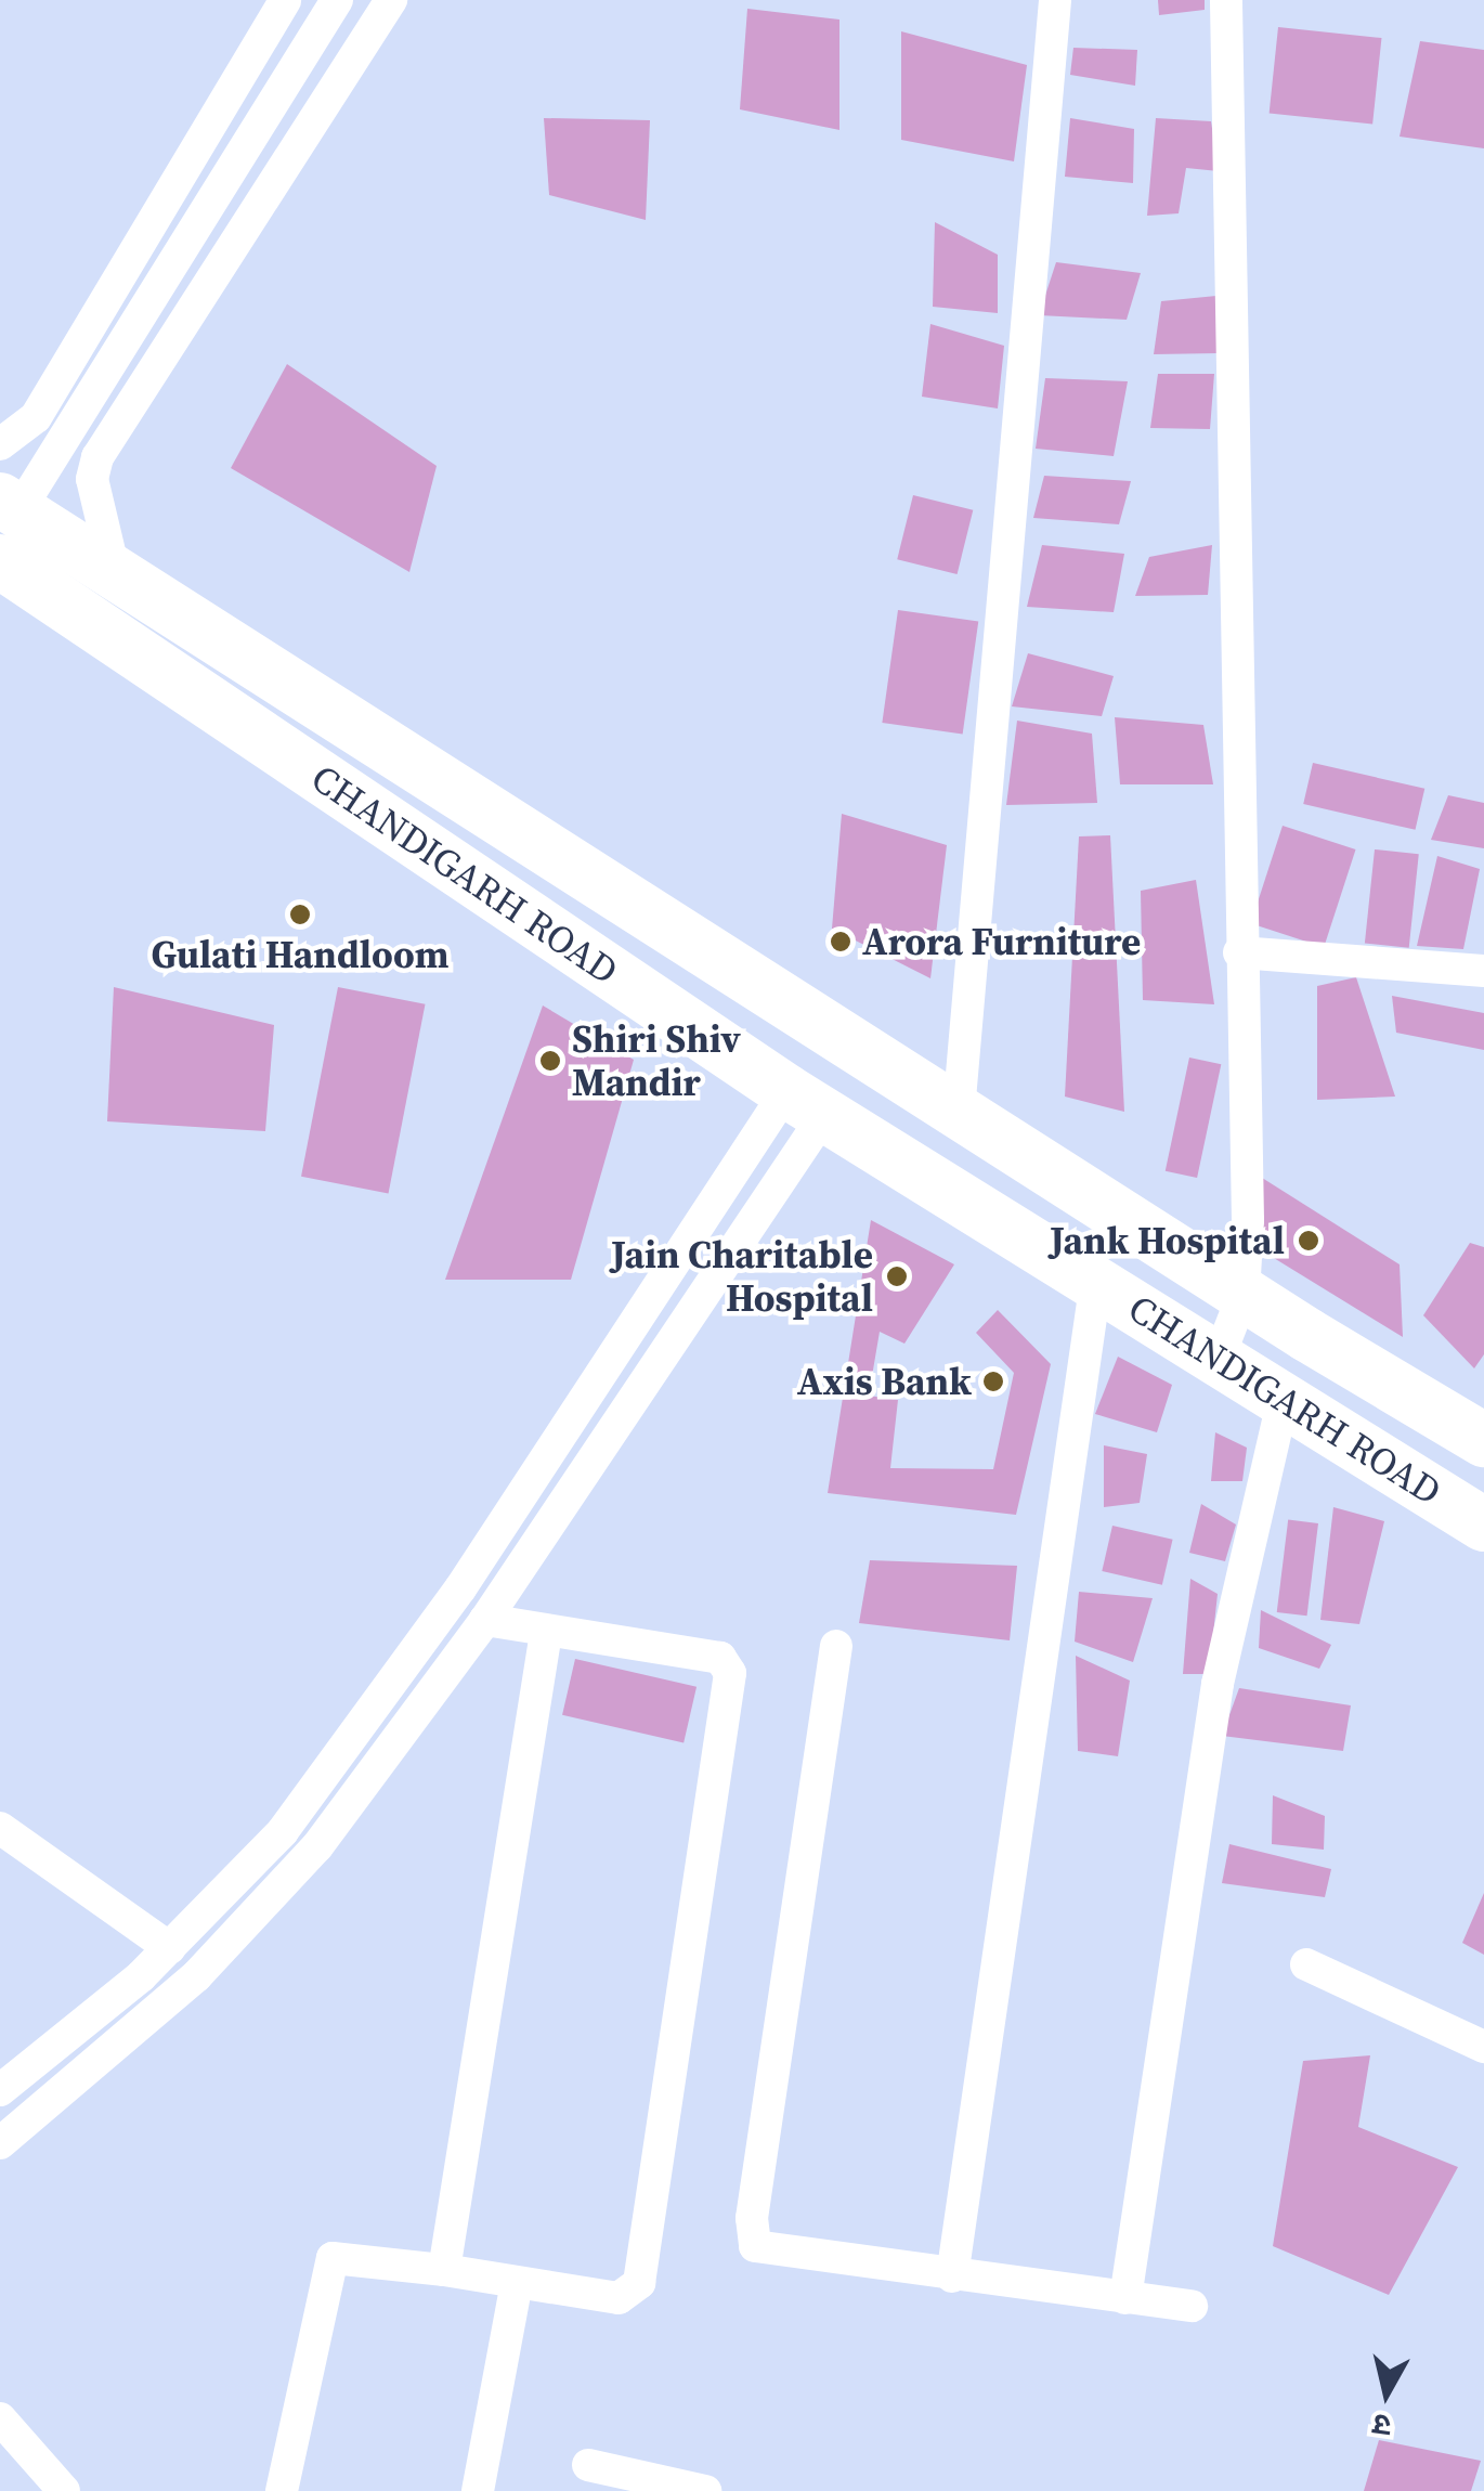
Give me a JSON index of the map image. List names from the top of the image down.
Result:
{
  "streets": {
    "main road": ["CHANDIGARH ROAD"]
  },
  "places": [
    "Gulati Handloom",
    "Arora Furniture",
    "Shiri Shiv Mandir",
    "Jank Hospital",
    "Jain Charitable Hospital",
    "Axis Bank"
  ],
  "north": "bottom"
}
